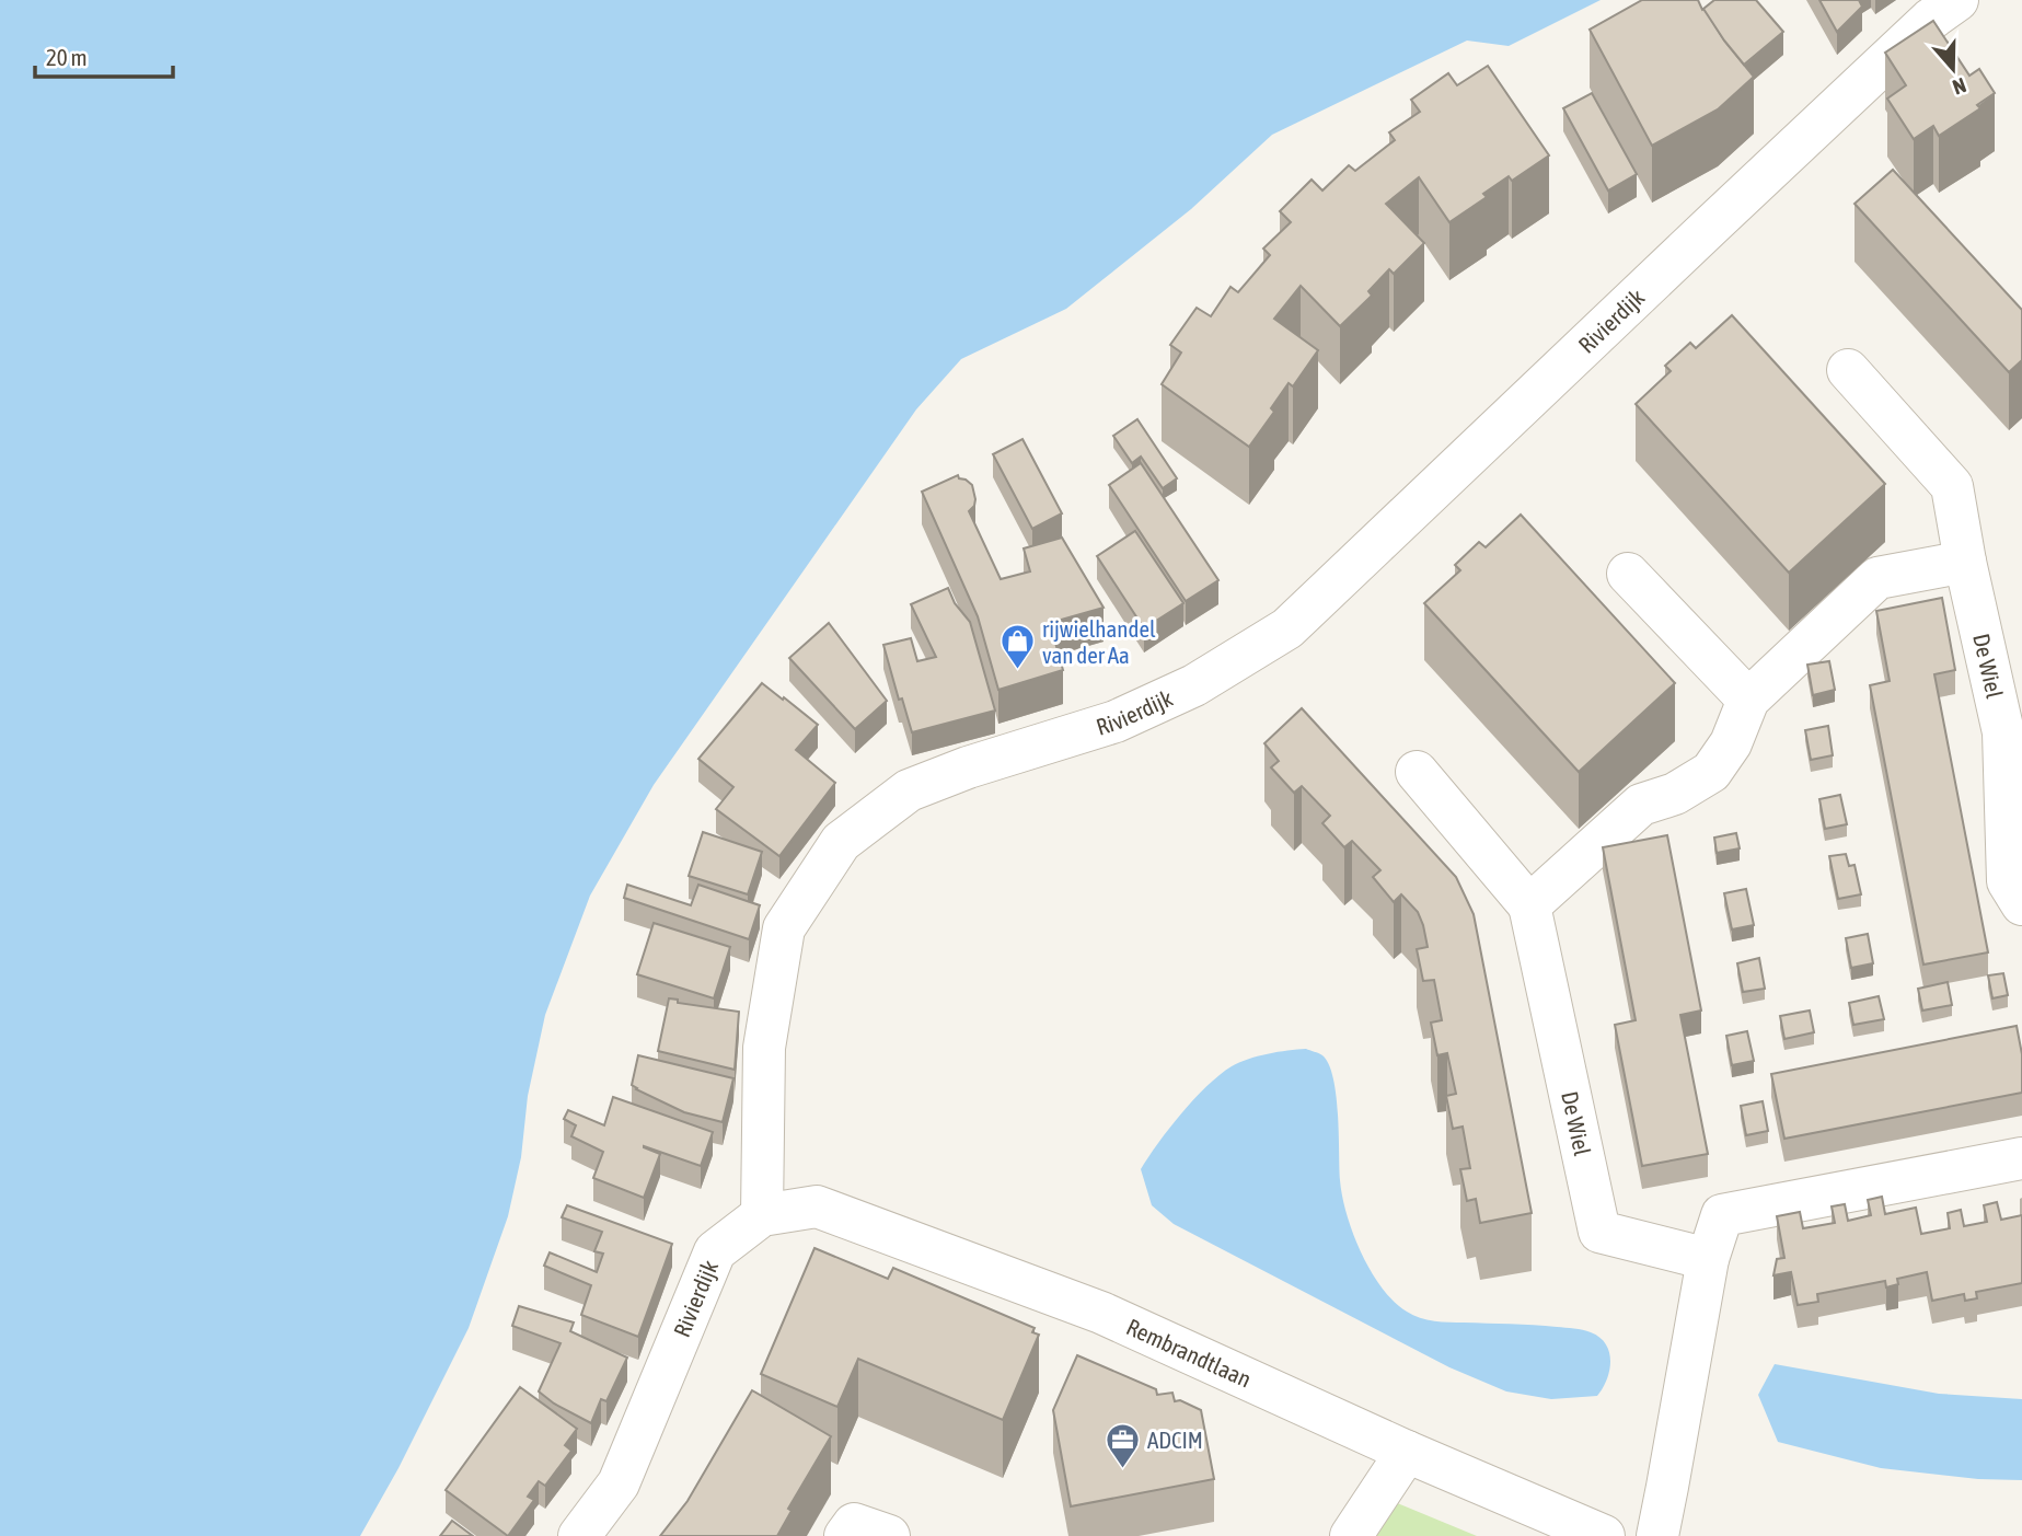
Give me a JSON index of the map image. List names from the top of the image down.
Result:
{
  "streets": {
    "street": ["Rivierdijk", "De Wiel", "Rembrandtlaan"]
  },
  "crossings": [
    ["Rivierdijk", "Rembrandtlaan"]
  ],
  "places": {
    "shop": ["rijwielhandel van der Aa"],
    "office": ["ADCIM"]
  },
  "scale_bar": "20 m",
  "north": "bottom"
}
